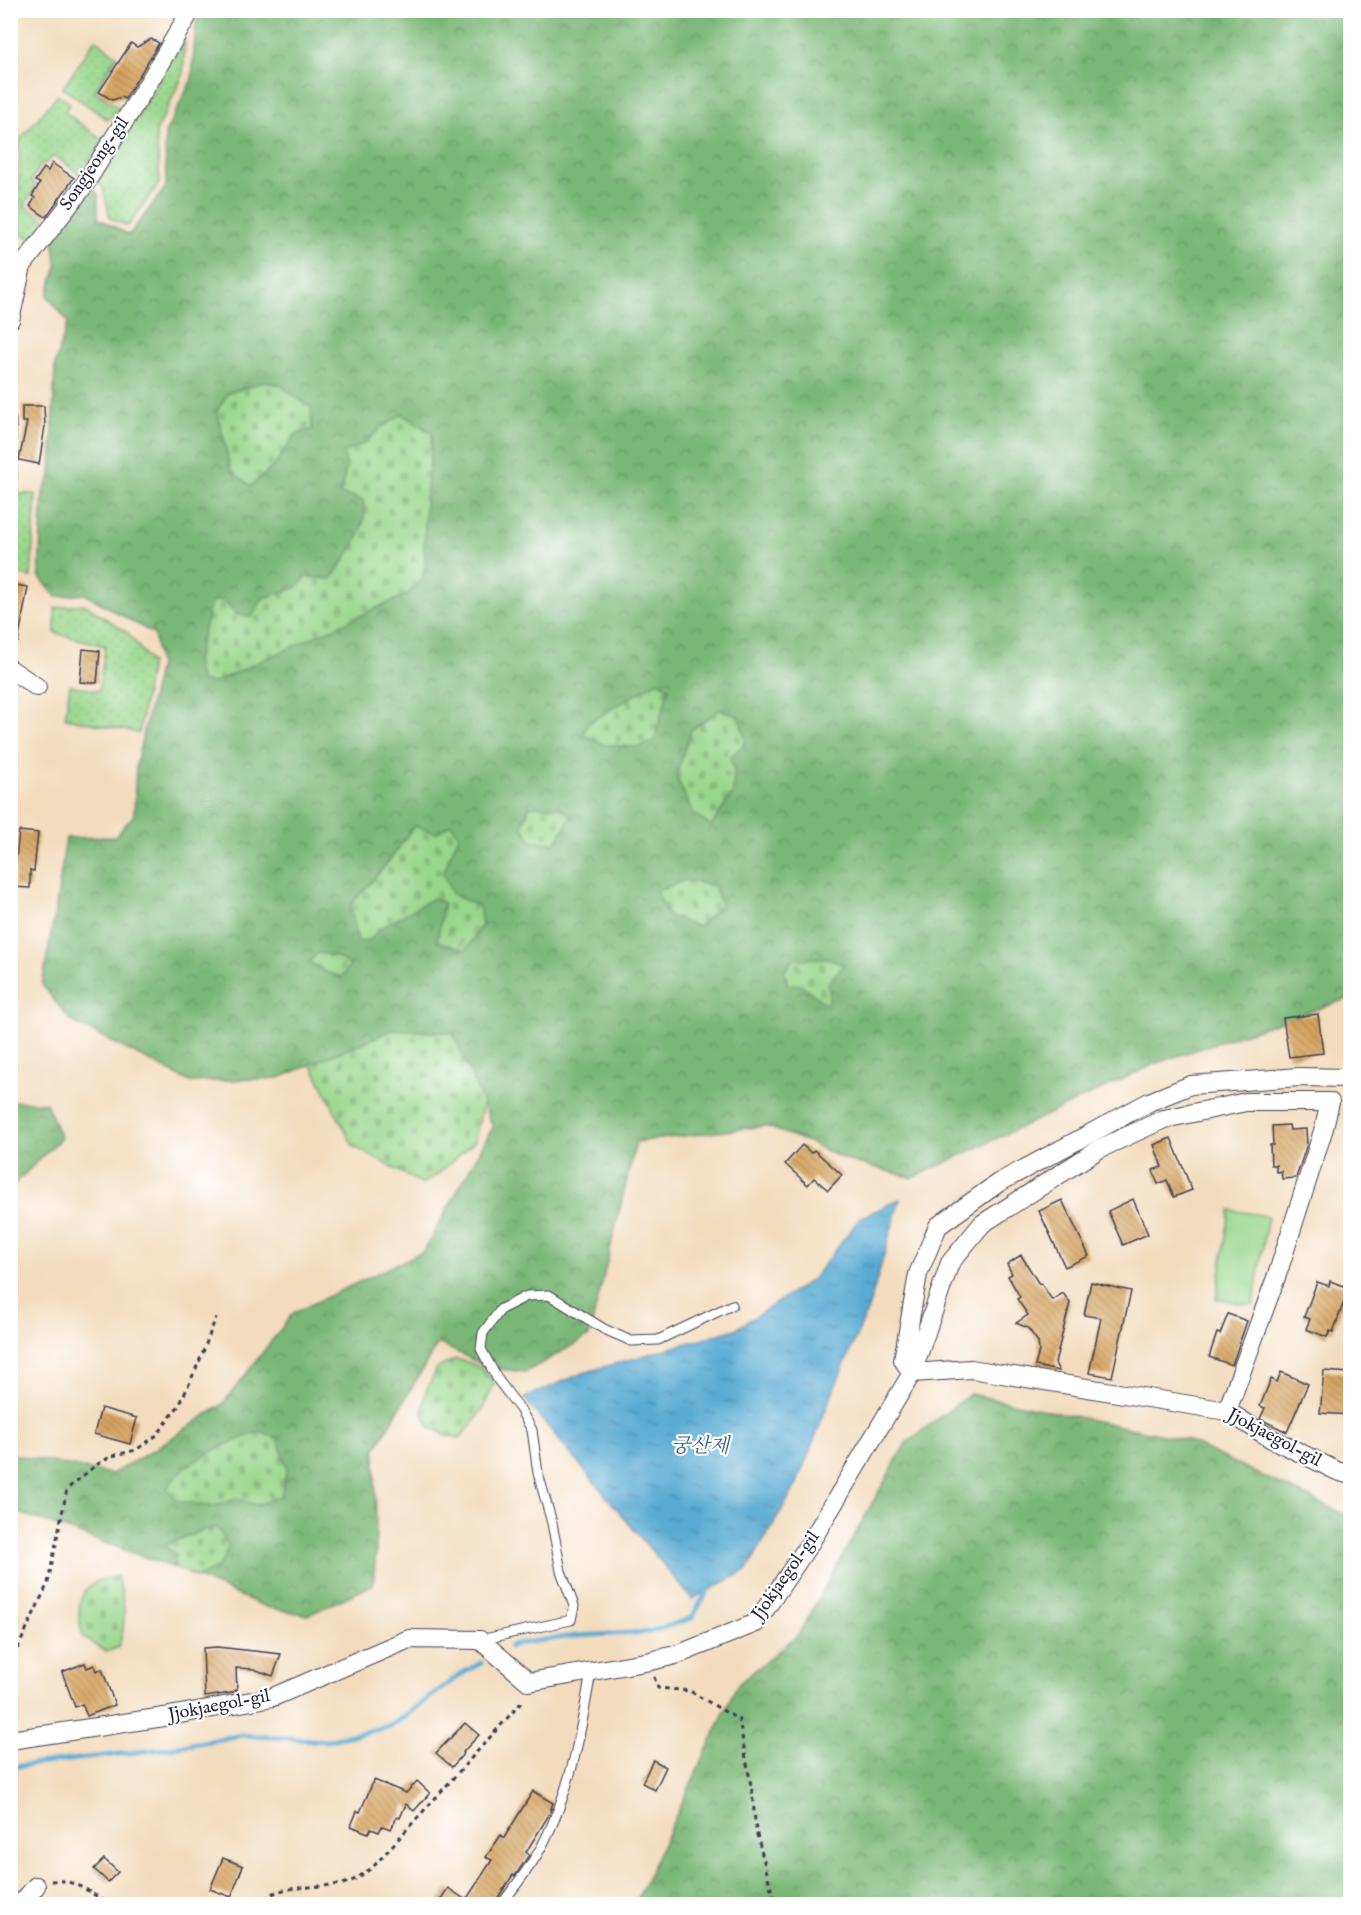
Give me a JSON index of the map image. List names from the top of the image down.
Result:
{
  "streets": {
    "street": ["Songjeong-gil", "Jjokjaegol-gil"]
  },
  "water": ["궁산제"]
}
